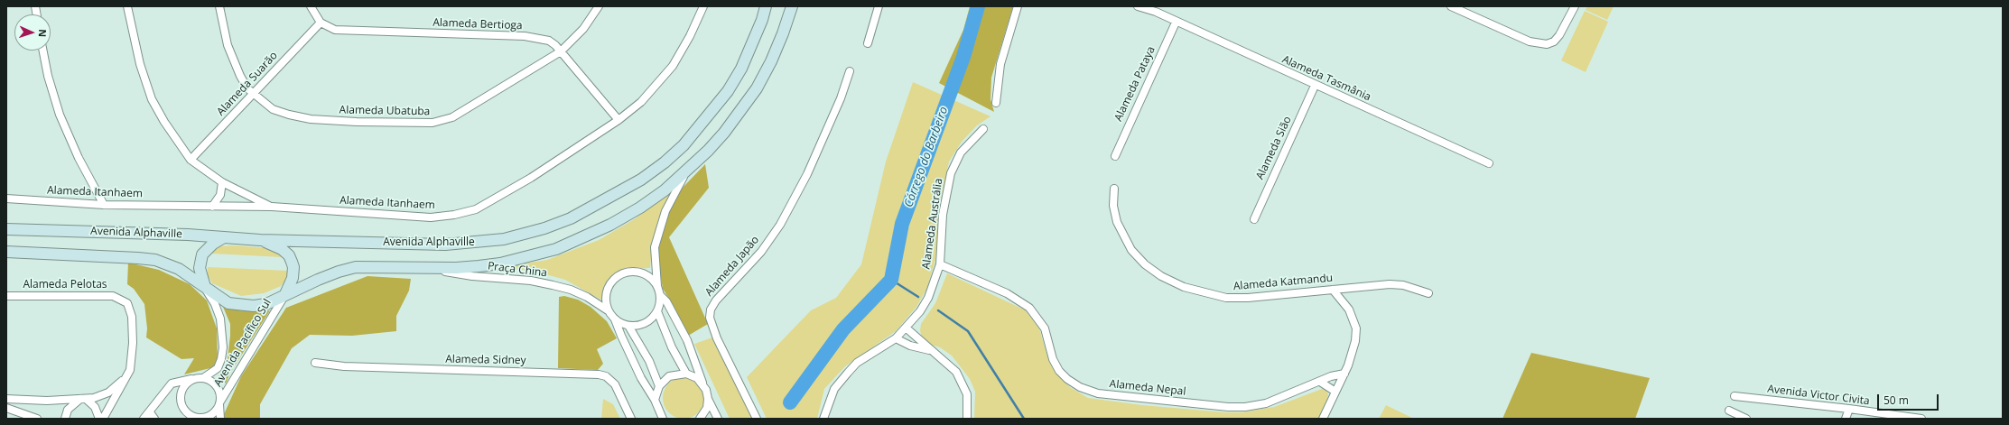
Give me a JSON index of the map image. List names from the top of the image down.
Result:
{
  "streets": {
    "main road": ["Avenida Alphaville"],
    "street": [
      "Alameda Bertioga",
      "Alameda Tasmânia",
      "Alameda Suarão",
      "Alameda Pataya",
      "Alameda Ubatuba",
      "Alameda Sião",
      "Alameda Itanhaem",
      "Alameda Austrália",
      "Alameda Japão",
      "Praça China",
      "Alameda Katmandu",
      "Alameda Pelotas",
      "Avenida Pacífico Sul",
      "Alameda Sidney",
      "Alameda Nepal",
      "Avenida Victor Civita"
    ]
  },
  "crossings": [
    ["Alameda Bertioga", "Alameda Suarão"],
    ["Alameda Bertioga", "Alameda Ubatuba"],
    ["Alameda Bertioga", "Alameda Itanhaem"],
    ["Alameda Tasmânia", "Alameda Pataya"],
    ["Alameda Tasmânia", "Alameda Sião"],
    ["Alameda Suarão", "Alameda Ubatuba"],
    ["Alameda Austrália", "Alameda Nepal"],
    ["Avenida Alphaville", "Avenida Pacífico Sul"]
  ],
  "water": ["Córrego do Barbeiro"],
  "scale_bar": "50 m",
  "north": "right"
}
